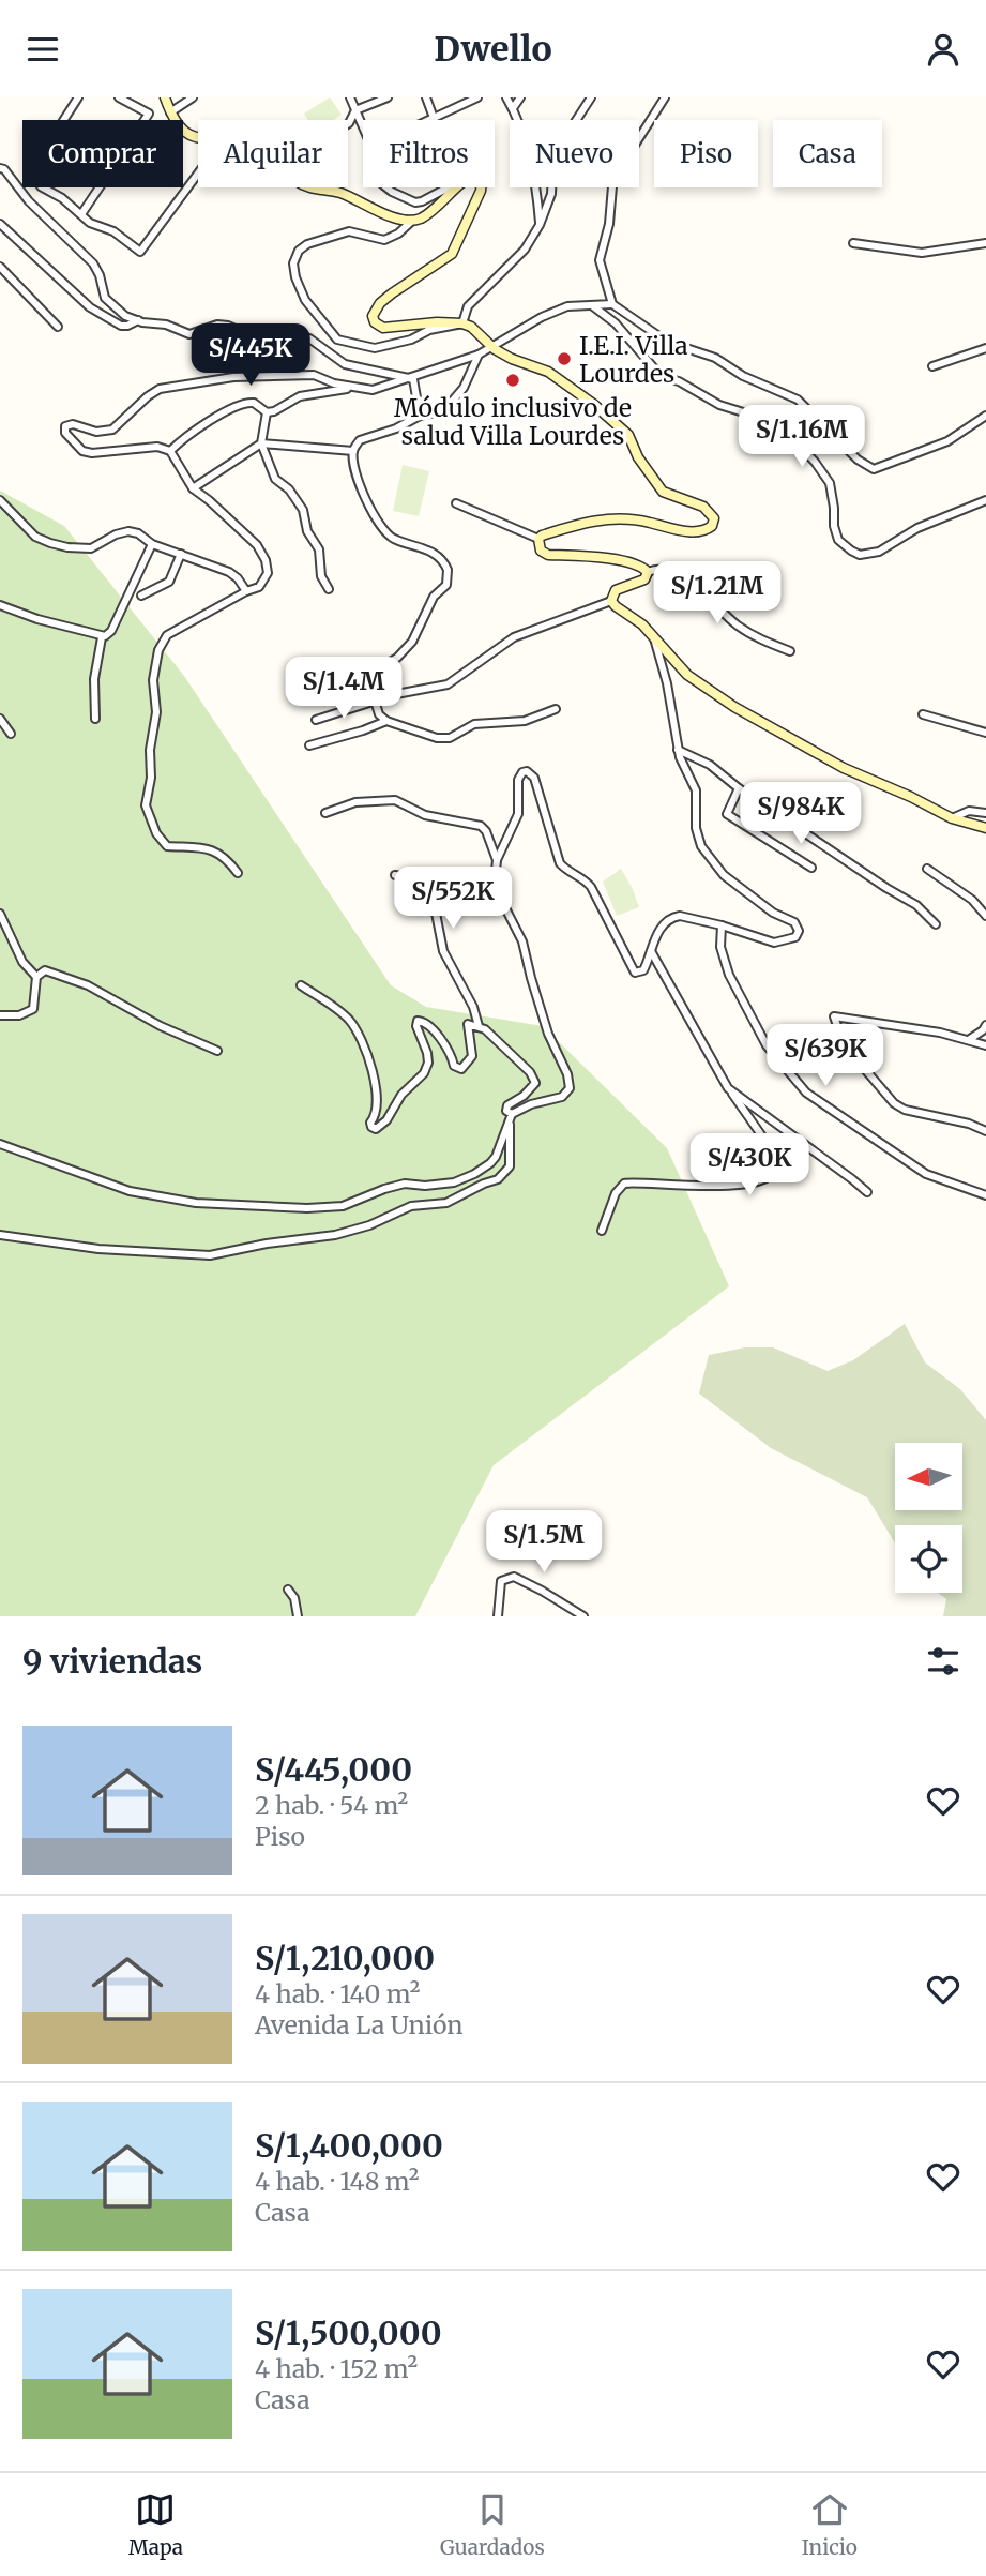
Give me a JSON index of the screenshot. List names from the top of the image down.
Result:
{
  "places": ["I.E.I. Villa Lourdes", "Módulo inclusivo de salud Villa Lourdes"],
  "north": "left",
  "page": {
    "header": "Dwello",
    "chip": [
      "Comprar",
      "Alquilar",
      "Filtros",
      "Nuevo",
      "Piso",
      "Casa"
    ],
    "price": [
      "S/445K",
      "S/1.16M",
      "S/1.21M",
      "S/1.4M",
      "S/984K",
      "S/552K",
      "S/639K",
      "S/430K",
      "S/1.5M"
    ],
    "heading": "9 viviendas",
    "list": [
      {
        "name": "S/445,000",
        "note": "2 hab. · 54 m² · Piso"
      },
      {
        "name": "S/1,210,000",
        "note": "4 hab. · 140 m² · Avenida La Unión"
      },
      {
        "name": "S/1,400,000",
        "note": "4 hab. · 148 m² · Casa"
      },
      {
        "name": "S/1,500,000",
        "note": "4 hab. · 152 m² · Casa"
      }
    ],
    "tabs": ["Mapa", "Guardados", "Inicio"]
  }
}
